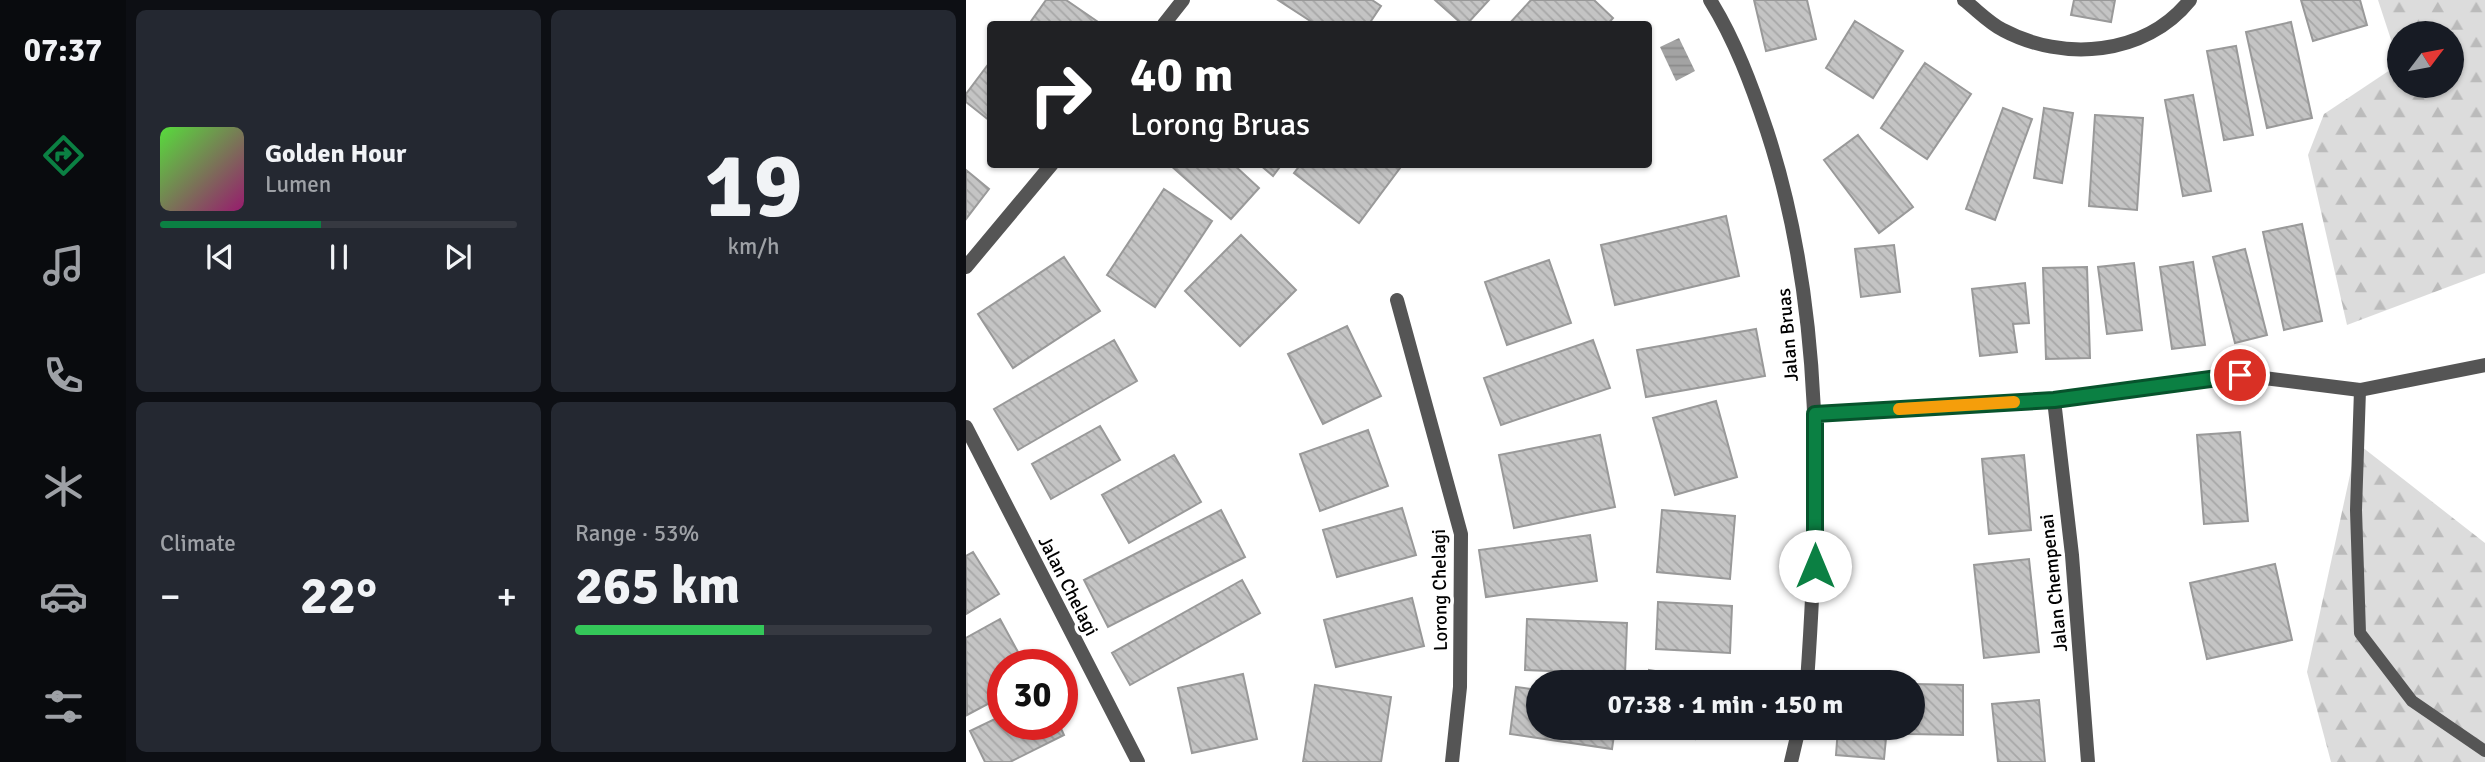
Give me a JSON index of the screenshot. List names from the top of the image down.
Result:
{
  "streets": {
    "street": [
      "Jalan Bruas",
      "Jalan Chempenai",
      "Jalan Chelagi",
      "Lorong Chelagi"
    ]
  },
  "north": "top right",
  "page": {
    "tabs": "07:37",
    "tile": [
      ["19", "km/h"],
      "Climate",
      ["Range · 53%", "265 km"]
    ],
    "turn": ["40 m", "Lorong Bruas"],
    "song": ["Golden Hour", "Lumen"],
    "heat": ["−", "22°", "+"],
    "limit": "30",
    "trip": "07:38 · 1 min · 150 m"
  }
}
